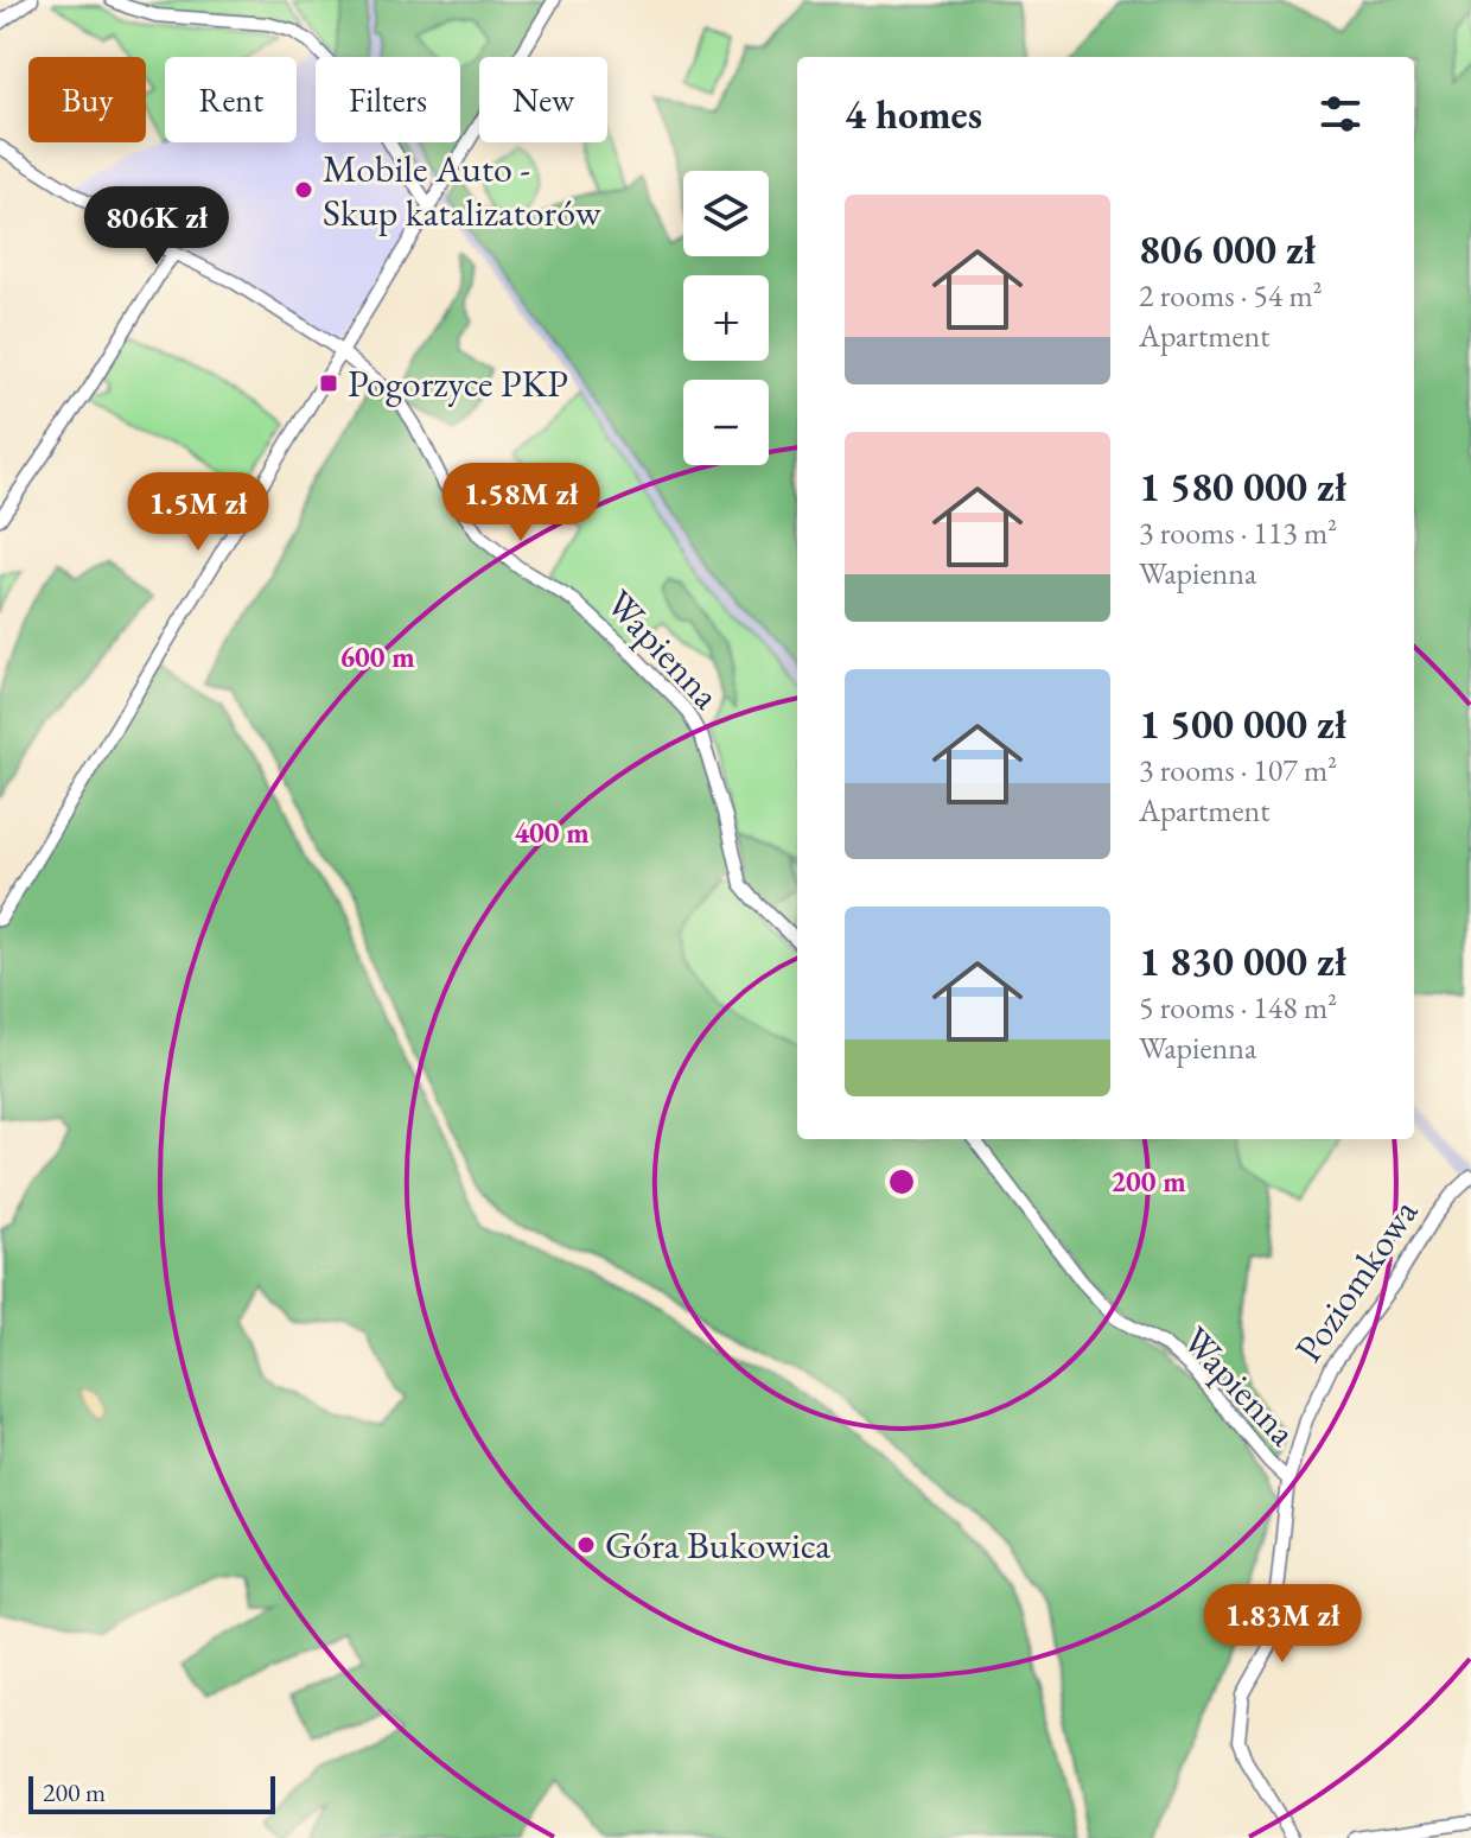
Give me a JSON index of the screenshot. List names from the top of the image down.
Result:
{
  "streets": {
    "street": ["Wapienna", "Poziomkowa"]
  },
  "crossings": [
    ["Wapienna", "Poziomkowa"]
  ],
  "places": {
    "other": ["Mobile Auto - Skup katalizatorów", "Góra Bukowica"],
    "transit": ["Pogorzyce PKP"]
  },
  "scale_bar": "200 m",
  "page": {
    "chip": [
      "Buy",
      "Rent",
      "Filters",
      "New"
    ],
    "heading": "4 homes",
    "map_buttons": ["+", "−"],
    "list": [
      {
        "name": "806 000 zł",
        "note": "2 rooms · 54 m² · Apartment"
      },
      {
        "name": "1 580 000 zł",
        "note": "3 rooms · 113 m² · Wapienna"
      },
      {
        "name": "1 500 000 zł",
        "note": "3 rooms · 107 m² · Apartment"
      },
      {
        "name": "1 830 000 zł",
        "note": "5 rooms · 148 m² · Wapienna"
      }
    ],
    "price": [
      "806K zł",
      "1.58M zł",
      "1.5M zł",
      "1.83M zł"
    ],
    "scale": "200 m"
  },
  "rings": ["600 m", "400 m", "200 m"]
}
